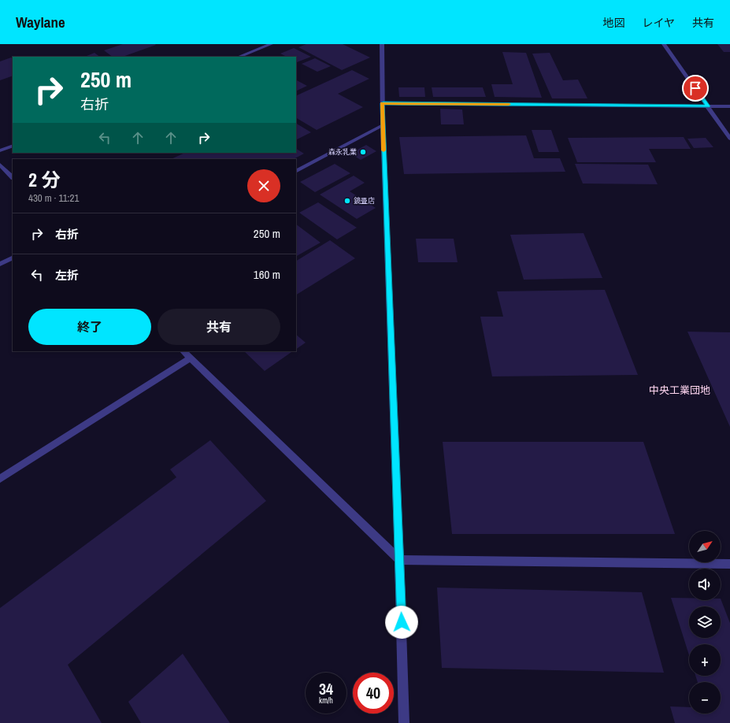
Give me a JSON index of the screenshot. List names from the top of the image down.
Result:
{
  "districts": ["中央工業団地"],
  "places": ["森永乳業", "鏡畳店"],
  "north": "top right",
  "page": {
    "header": "Waylane",
    "nav": ["地図", "レイヤ", "共有"],
    "turn": ["250 m", "右折"],
    "heading": ["2 分", "430 m · 11:21"],
    "list": [
      {
        "name": "右折",
        "value": "250 m"
      },
      {
        "name": "左折",
        "value": "160 m"
      }
    ],
    "buttons": ["終了", "共有"],
    "map_buttons": ["+", "−"],
    "speed": "34 km/h",
    "limit": "40"
  }
}
